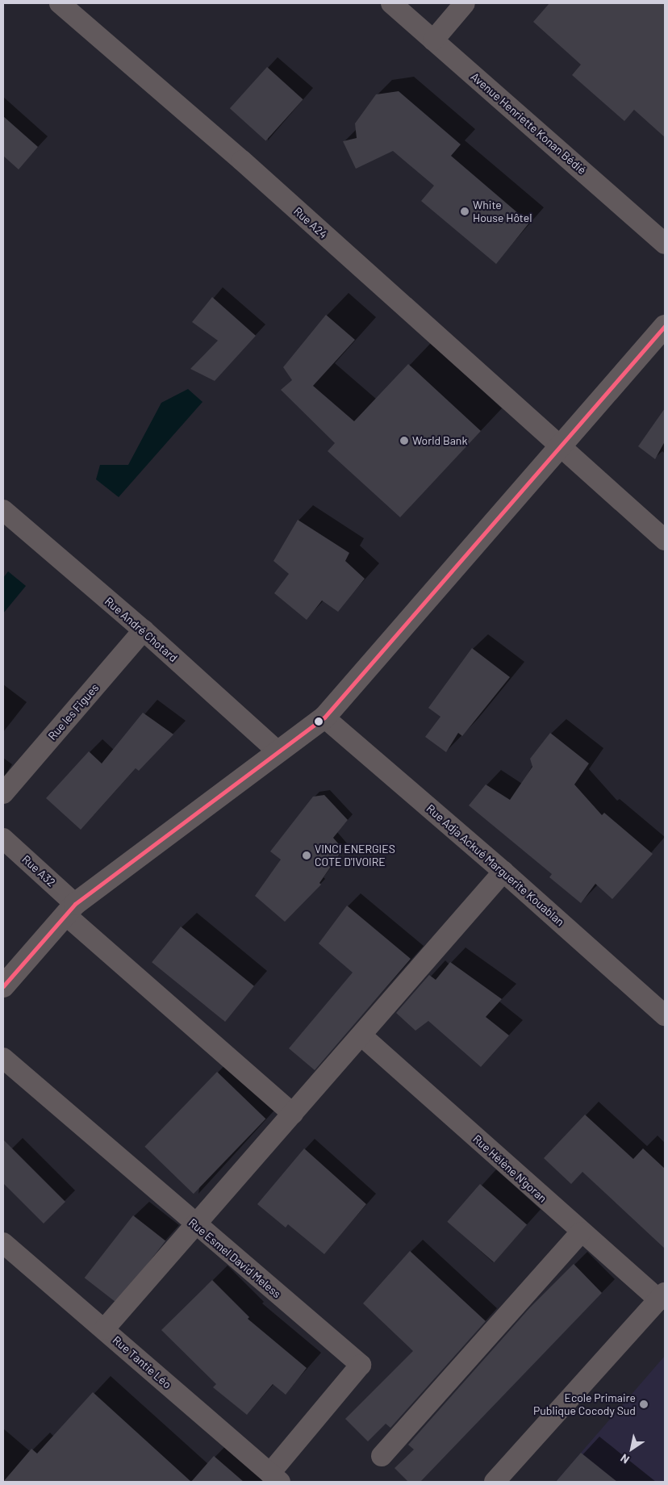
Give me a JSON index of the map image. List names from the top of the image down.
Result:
{
  "streets": {
    "street": [
      "Avenue Henriette Konan Bédié",
      "Rue A24",
      "Rue André Chotard",
      "Rue les Figues",
      "Rue Adja Ackué Marguerite Kouablan",
      "Rue A32",
      "Rue Hélène N'goran",
      "Rue Esmel David Meless",
      "Rue Tantie Léo"
    ]
  },
  "crossings": [
    ["Rue André Chotard", "Rue les Figues"],
    ["Rue Esmel David Meless", "Rue Tantie Léo"]
  ],
  "places": [
    "White House Hôtel",
    "World Bank",
    "VINCI ENERGIES COTE D'IVOIRE",
    "Ecole Primaire Publique Cocody Sud"
  ],
  "north": "bottom left"
}
